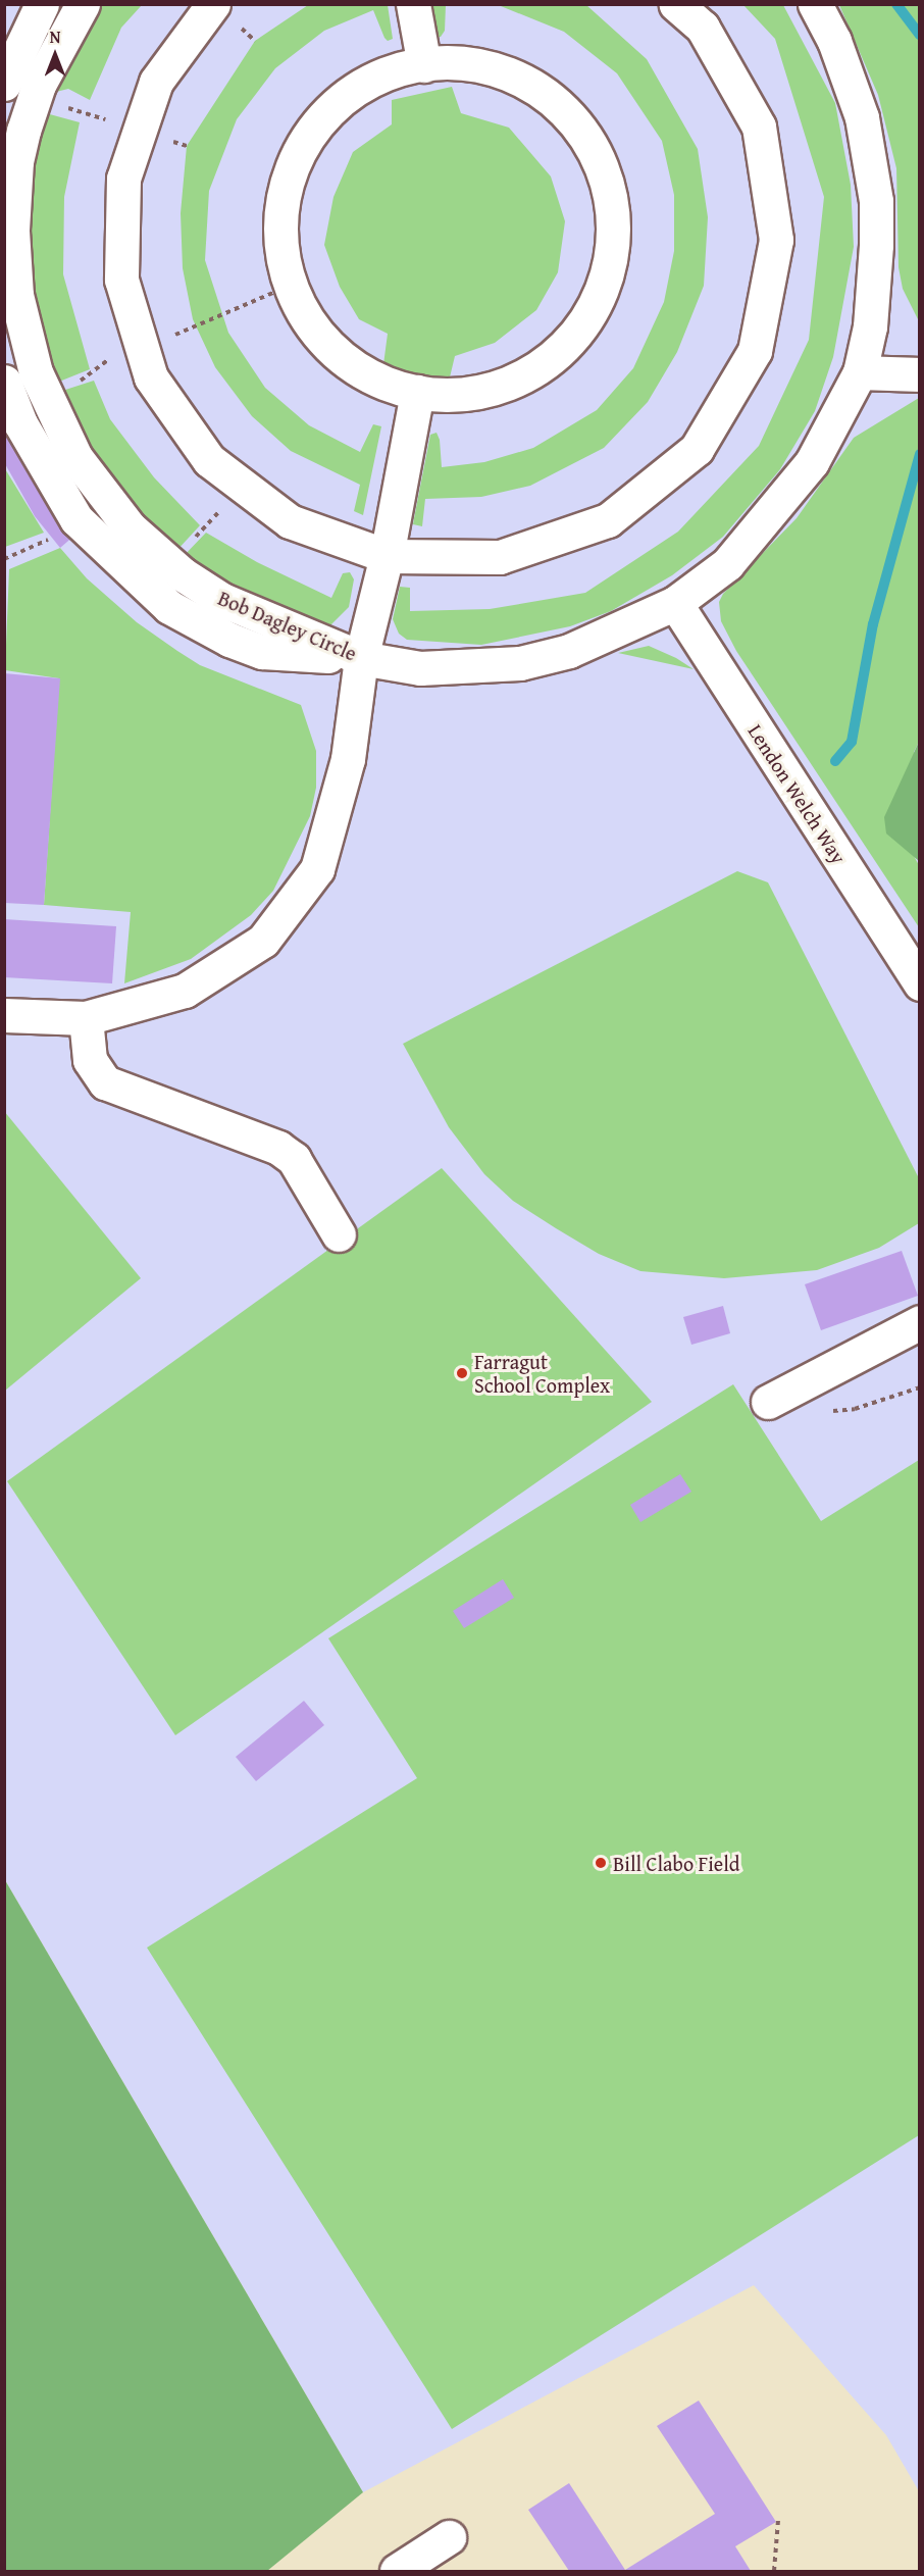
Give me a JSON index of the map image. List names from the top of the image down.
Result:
{
  "streets": {
    "street": ["Bob Dagley Circle", "Lendon Welch Way"]
  },
  "crossings": [
    ["Bob Dagley Circle", "Lendon Welch Way"]
  ],
  "places": ["Farragut School Complex", "Bill Clabo Field"],
  "north": "top"
}
